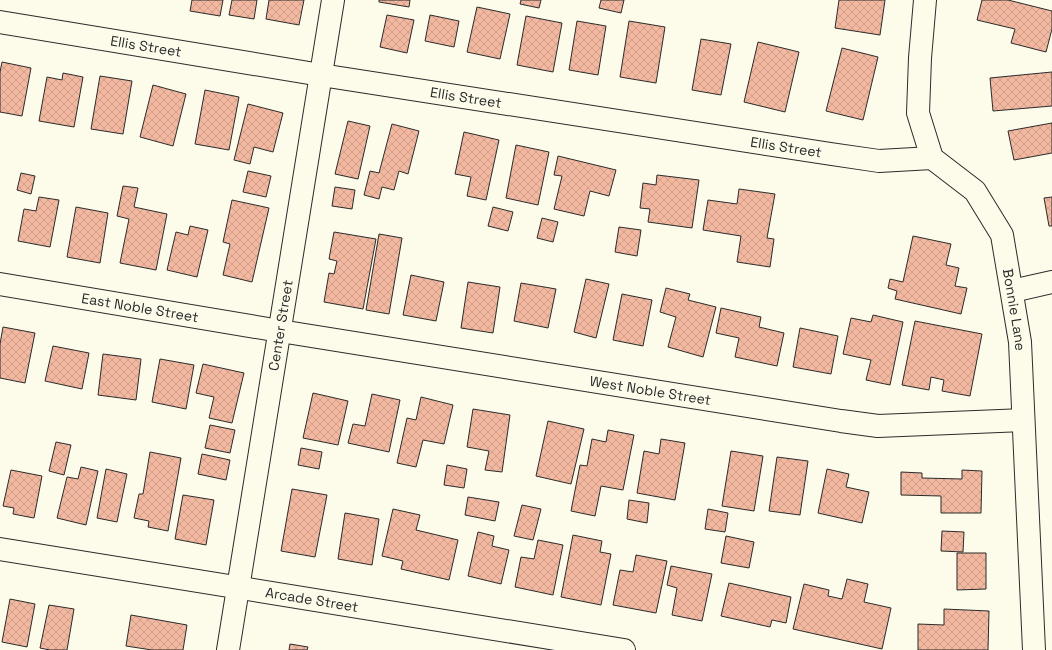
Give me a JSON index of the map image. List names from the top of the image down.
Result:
{
  "streets": {
    "street": [
      "Ellis Street",
      "East Noble Street",
      "Bonnie Lane",
      "Center Street",
      "West Noble Street",
      "Arcade Street"
    ]
  },
  "crossings": [
    ["Ellis Street", "Bonnie Lane"],
    ["Ellis Street", "Center Street"],
    ["East Noble Street", "Center Street"],
    ["East Noble Street", "West Noble Street"],
    ["Bonnie Lane", "West Noble Street"],
    ["Center Street", "West Noble Street"],
    ["Center Street", "Arcade Street"]
  ]
}
